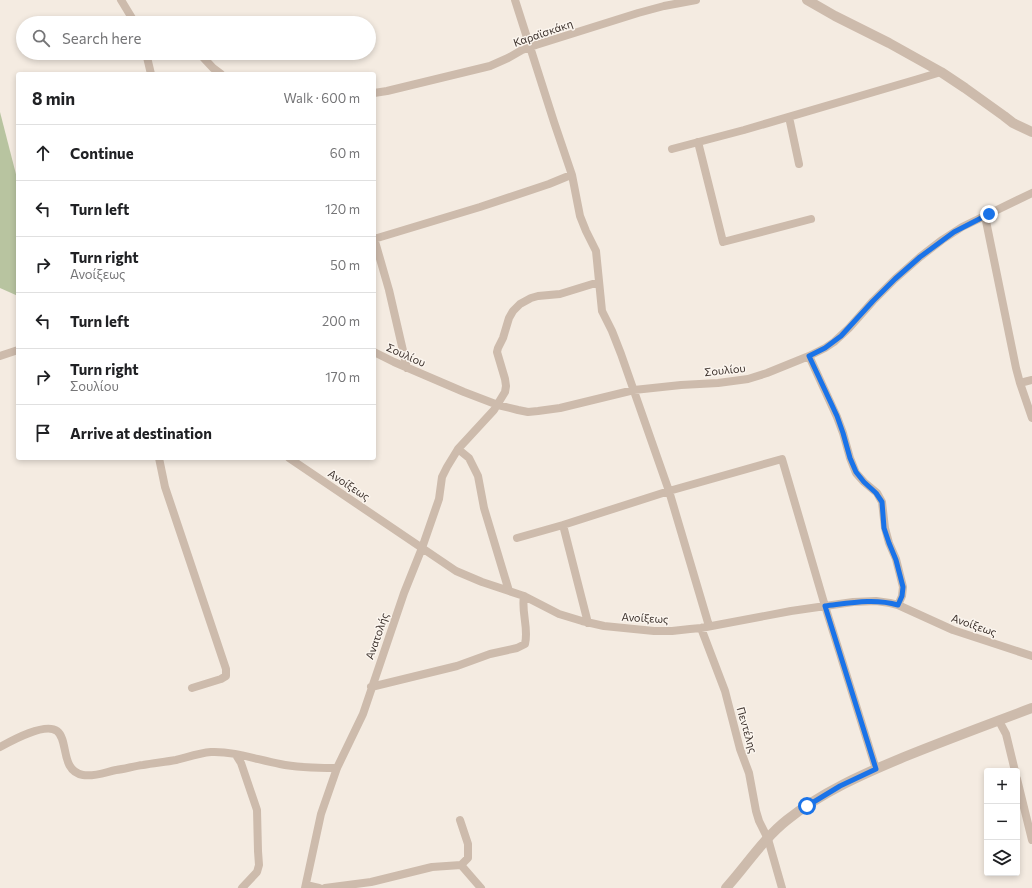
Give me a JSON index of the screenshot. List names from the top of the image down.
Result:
{
  "streets": {
    "street": [
      "Καραϊσκάκη",
      "Σουλίου",
      "Ανοίξεως",
      "Ανατολής",
      "Πεντέλης"
    ]
  },
  "crossings": [
    ["Καραϊσκάκη", "Πεντέλης"],
    ["Σουλίου", "Ανατολής"],
    ["Σουλίου", "Πεντέλης"],
    ["Ανοίξεως", "Ανατολής"],
    ["Ανοίξεως", "Πεντέλης"],
    ["Ανατολής", "Πεντέλης"]
  ],
  "page": {
    "search": "Search here",
    "heading": ["8 min", "Walk · 600 m"],
    "list": [
      ["Continue", "60 m"],
      ["Turn left", "120 m"],
      ["Turn right", "Ανοίξεως", "50 m"],
      ["Turn left", "200 m"],
      ["Turn right", "Σουλίου", "170 m"],
      "Arrive at destination"
    ],
    "map_buttons": ["+", "−"]
  }
}
